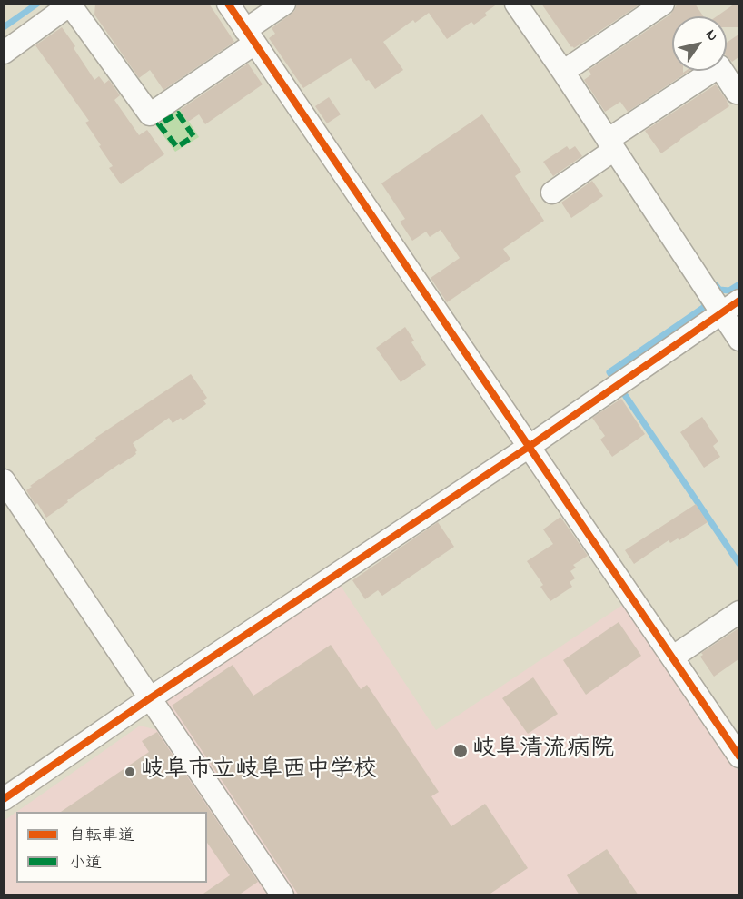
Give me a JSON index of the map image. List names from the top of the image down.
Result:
{
  "places": ["岐阜清流病院", "岐阜市立岐阜西中学校"],
  "legend": ["自転車道", "小道"],
  "north": "top right"
}
